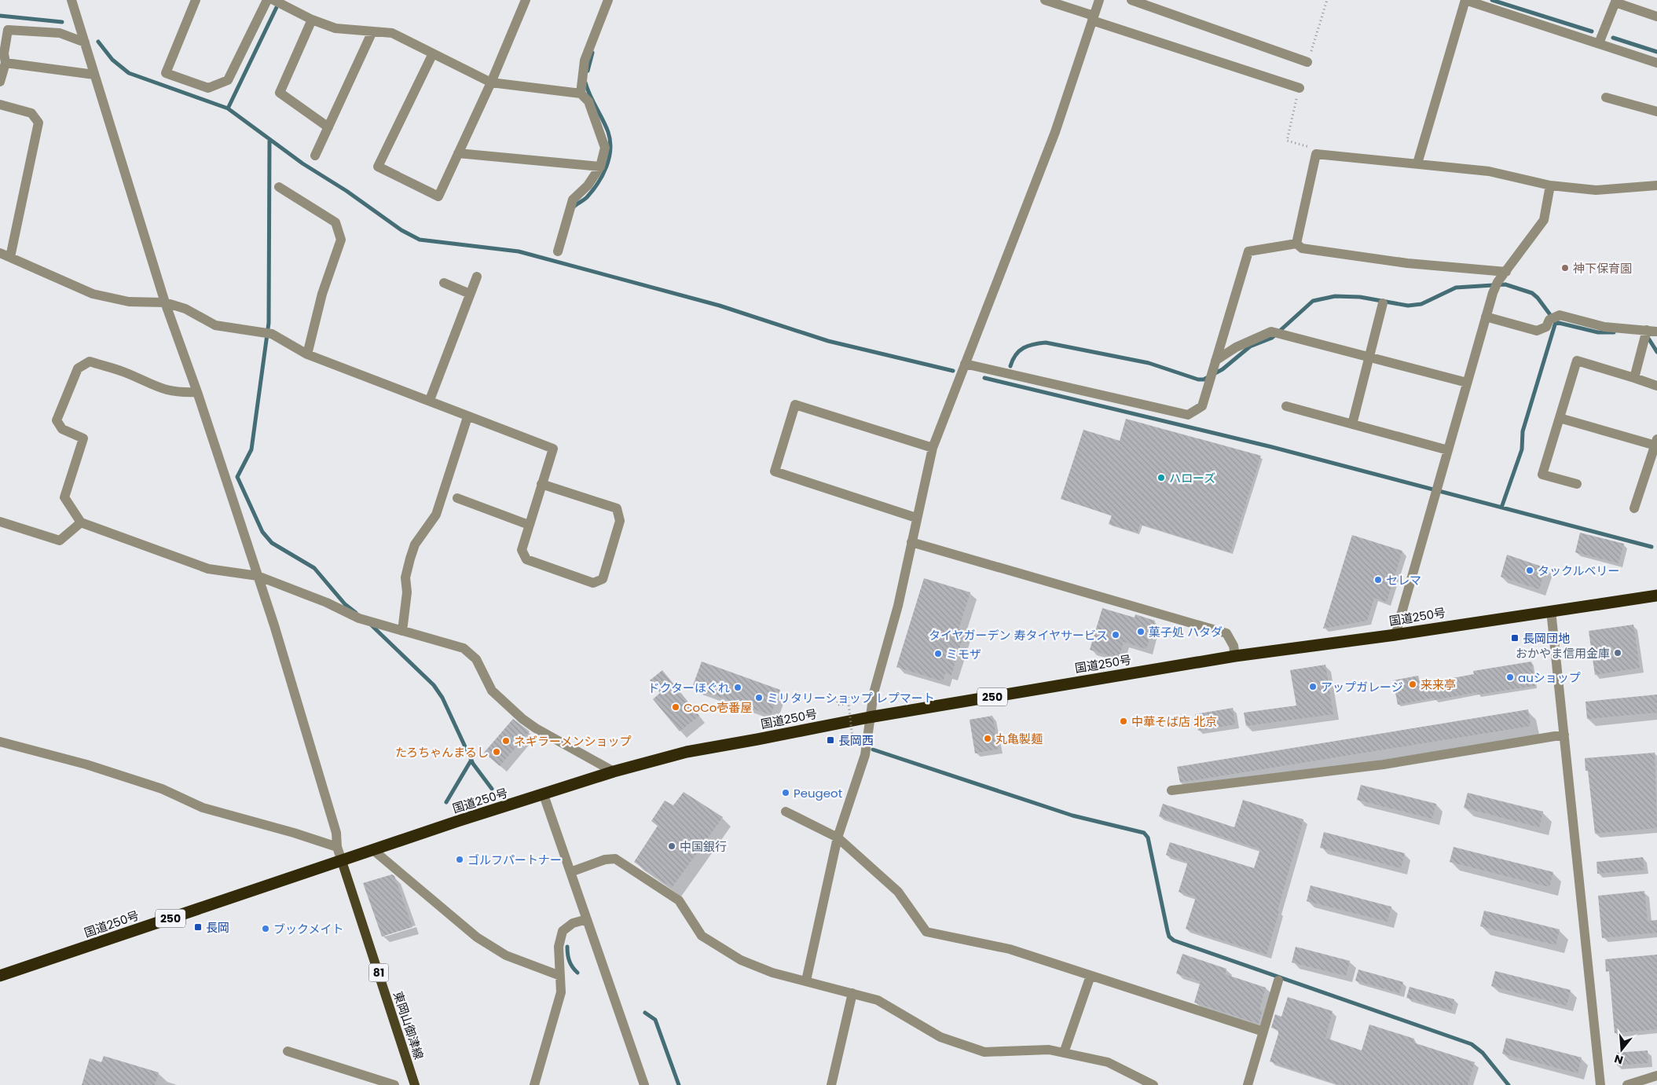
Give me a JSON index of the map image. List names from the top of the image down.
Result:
{
  "streets": {
    "highway": ["国道250号", "250"],
    "main road": ["81", "東岡山御津線"]
  },
  "crossings": [
    ["国道250号", "東岡山御津線"]
  ],
  "places": {
    "other": [
      "神下保育園",
      "ハローズ",
      "タックルベリー",
      "セレマ",
      "菓子処 ハタダ",
      "タイヤガーデン 寿タイヤサービス",
      "おかやま信用金庫",
      "ミモザ",
      "auショップ",
      "来来亭",
      "アップガレージ",
      "ドクターほぐれ",
      "ミリタリーショップ レプマート",
      "CoCo壱番屋",
      "中華そば店 北京",
      "丸亀製麺",
      "ネギラーメンショップ",
      "たろちゃんまるし",
      "Peugeot",
      "中国銀行",
      "ゴルフパートナー",
      "ブックメイト"
    ],
    "transit": ["長岡団地", "長岡西", "長岡"]
  },
  "north": "bottom"
}
